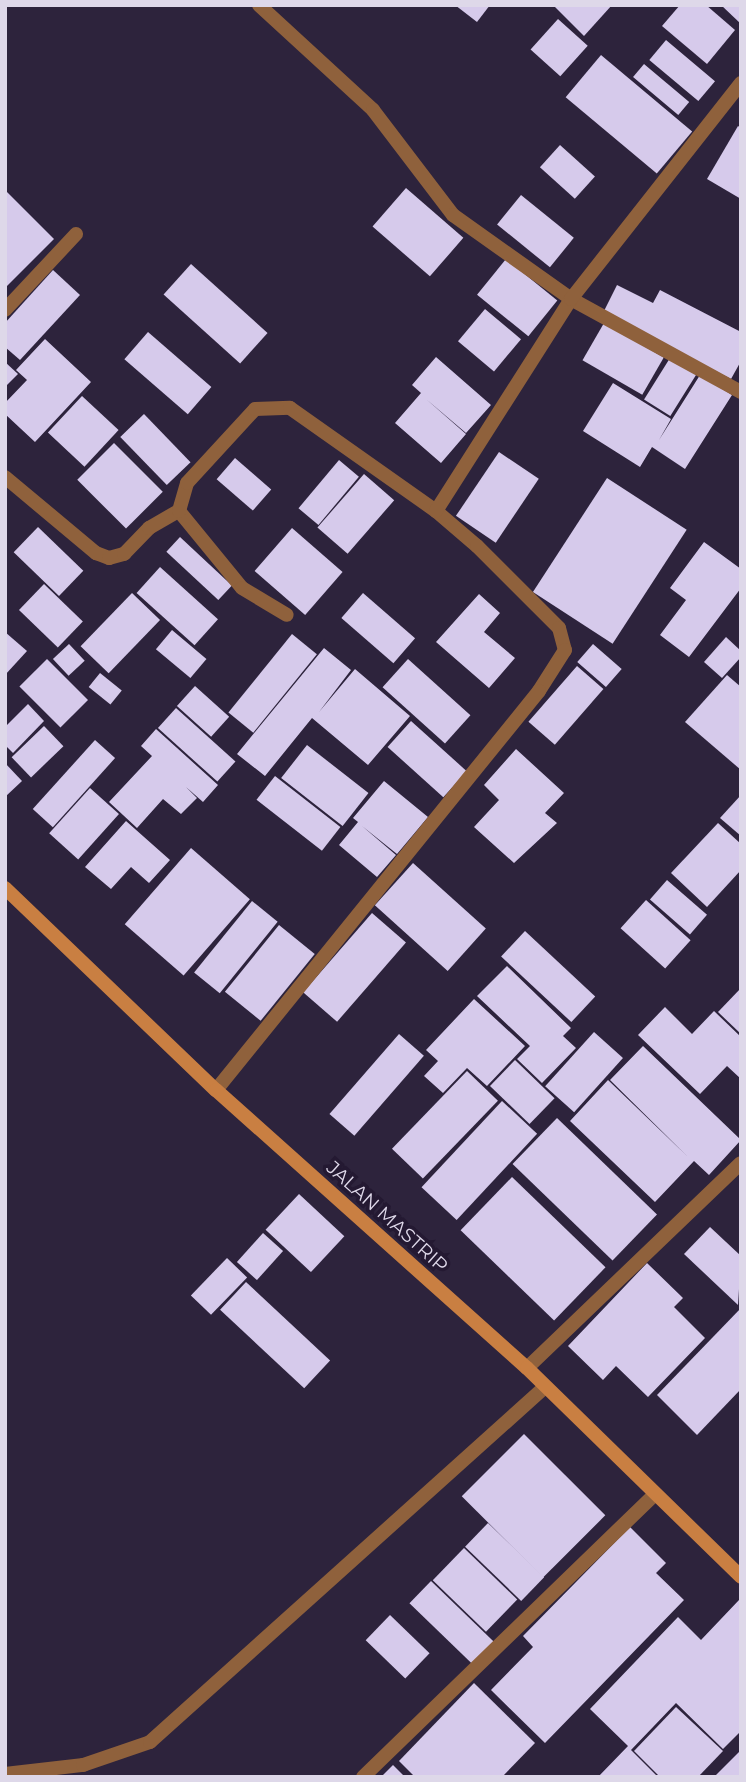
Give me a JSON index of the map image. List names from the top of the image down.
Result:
{
  "streets": {
    "main road": ["JALAN MASTRIP"]
  }
}
